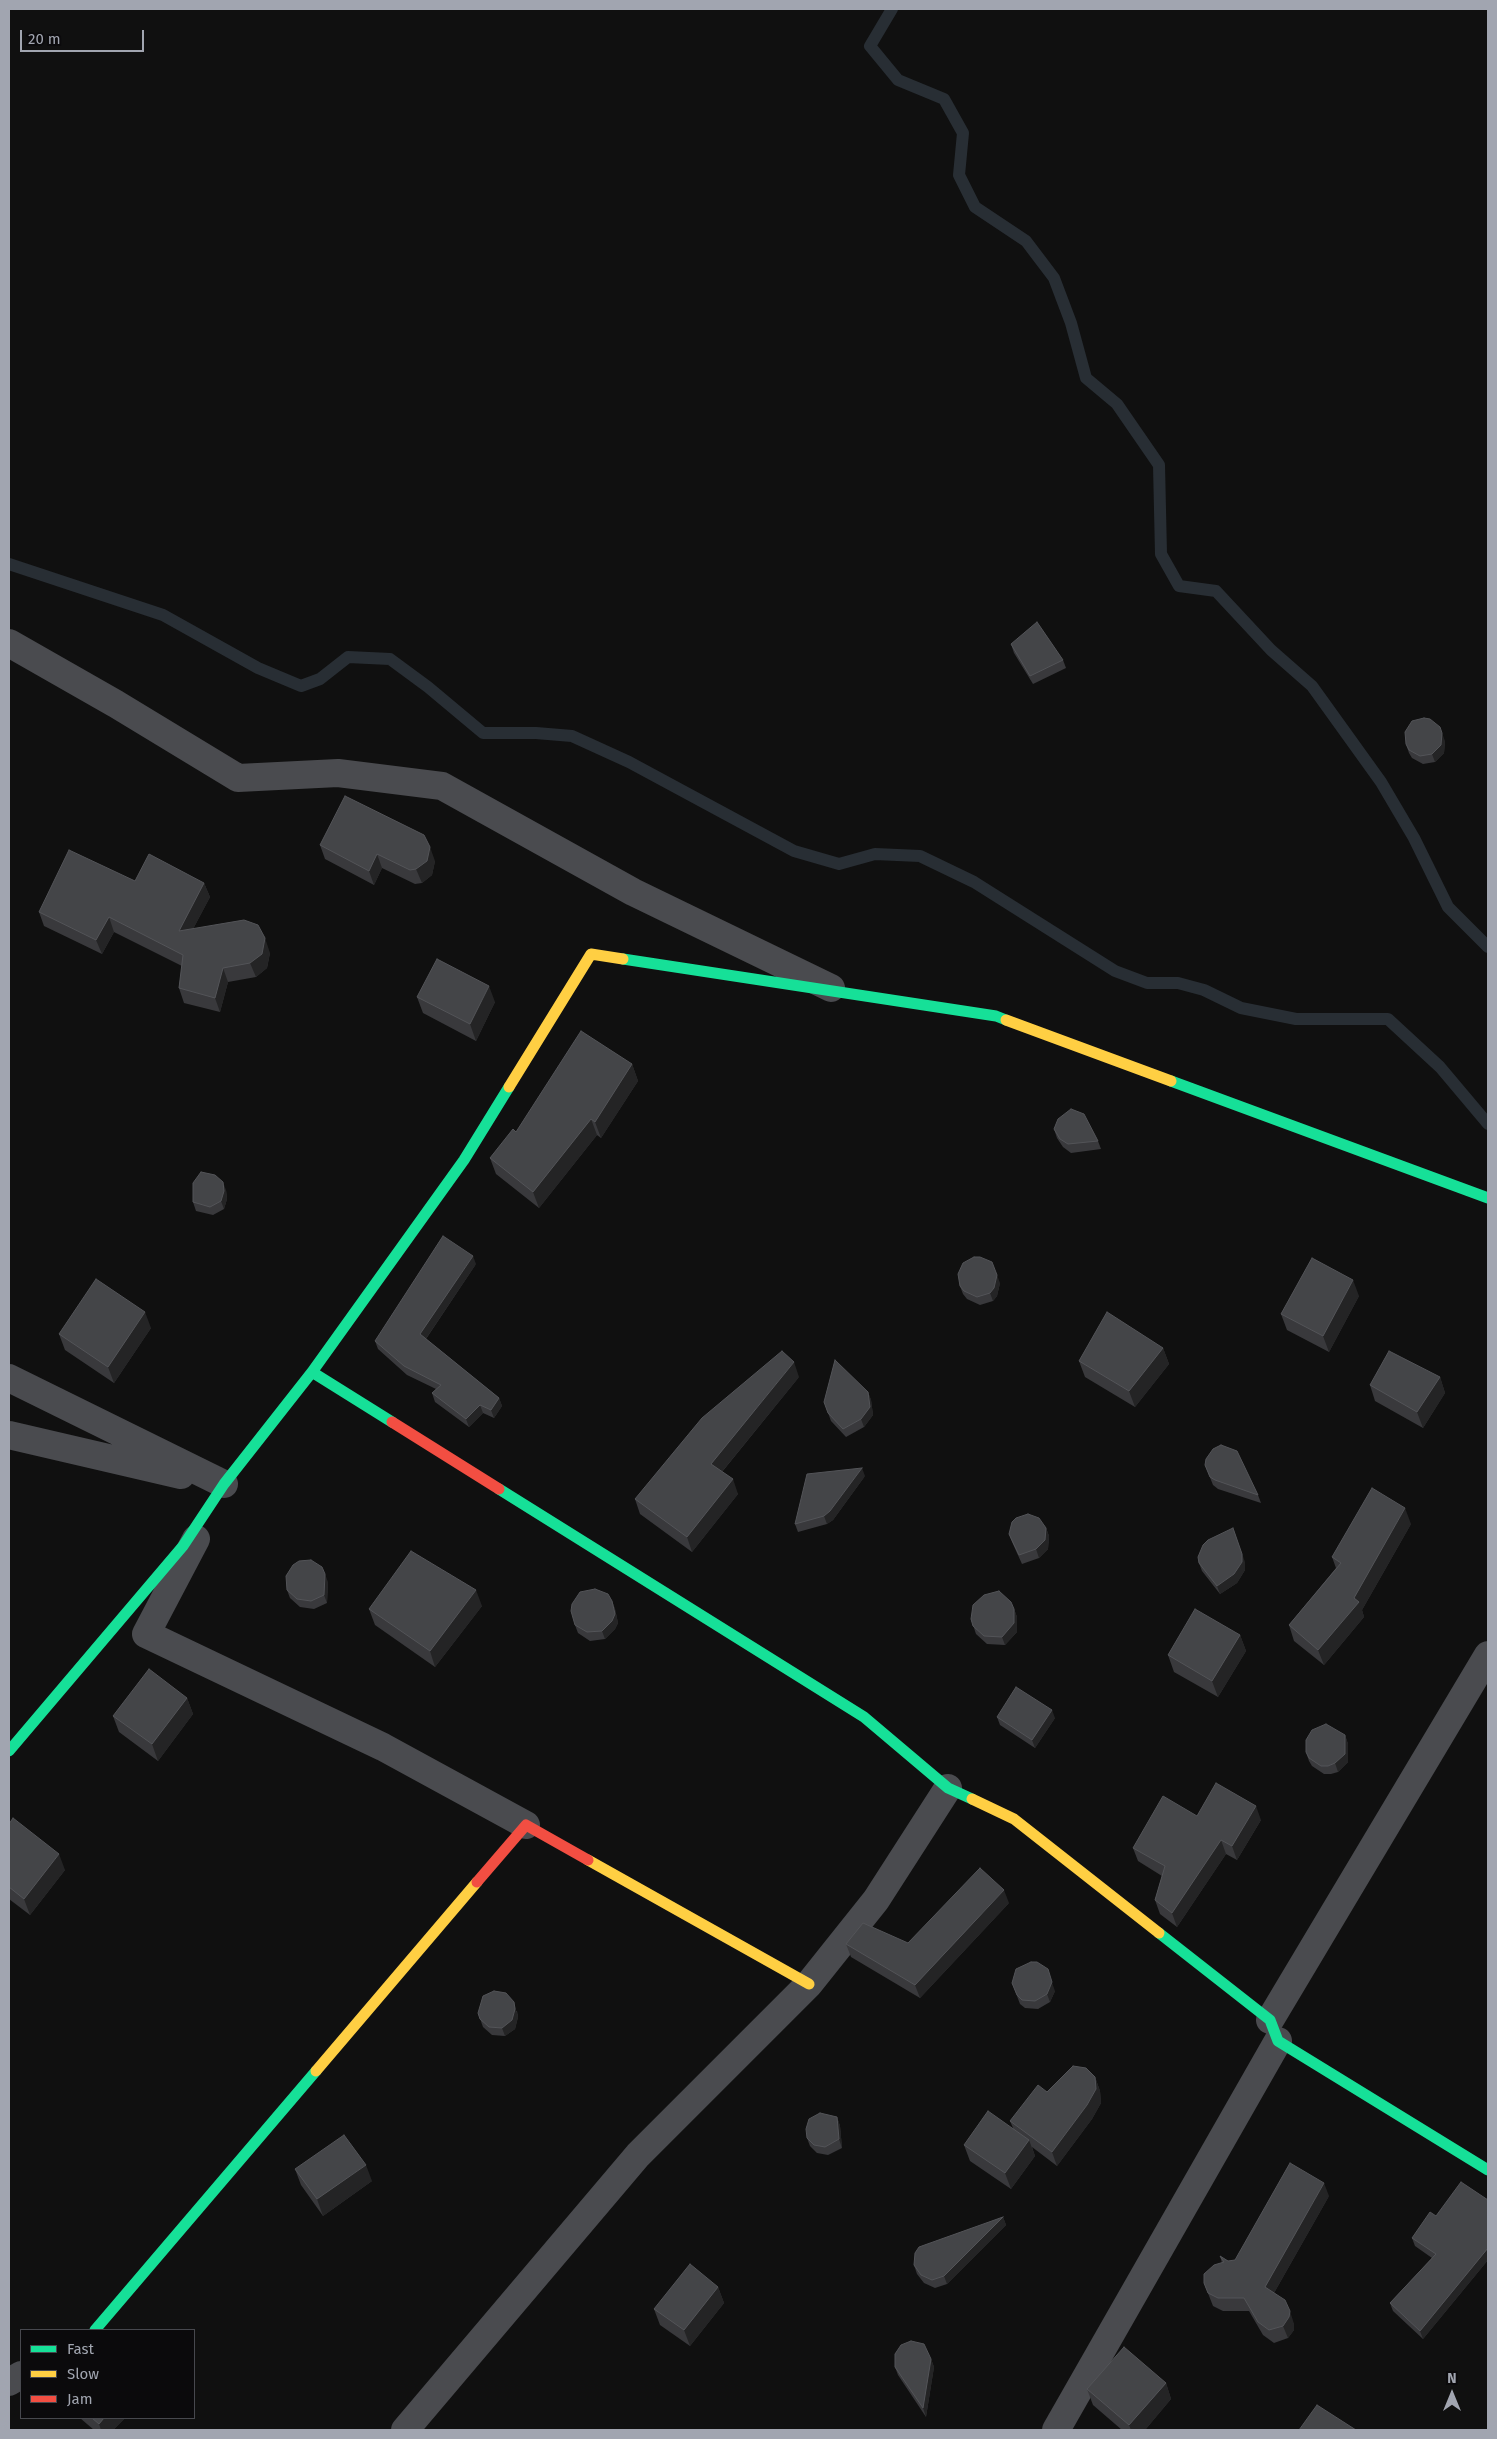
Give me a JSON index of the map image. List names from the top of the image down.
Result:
{
  "legend": ["Fast", "Slow", "Jam"],
  "scale_bar": "20 m",
  "north": "top"
}
